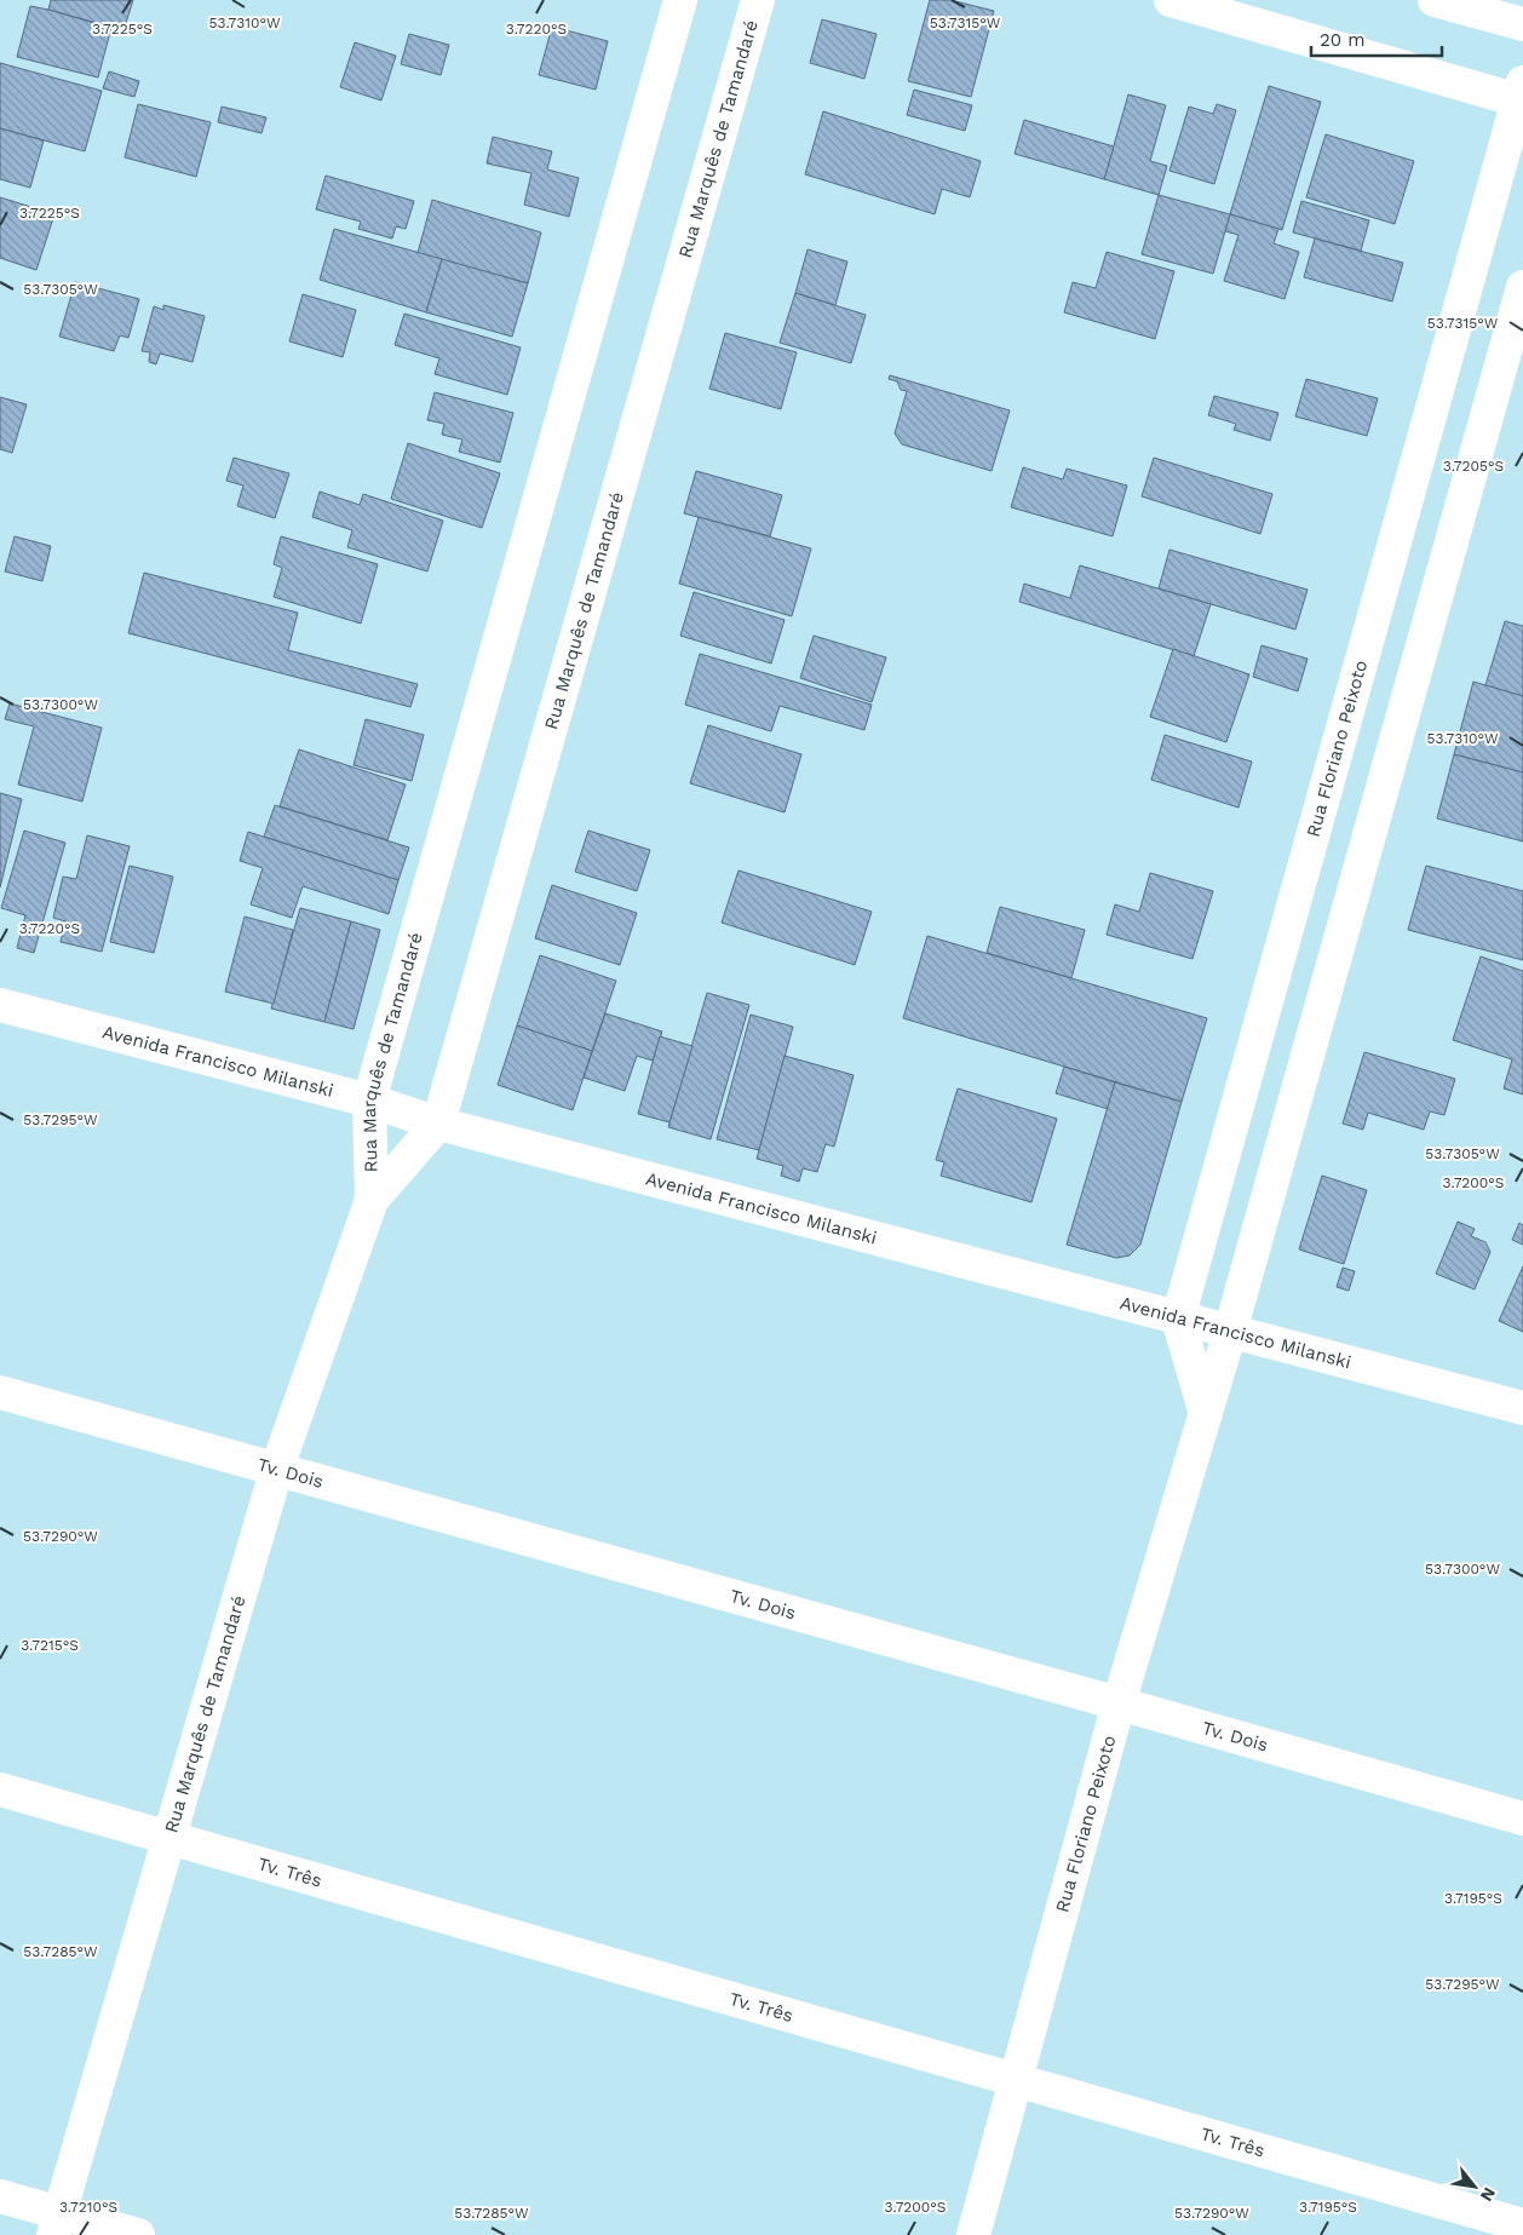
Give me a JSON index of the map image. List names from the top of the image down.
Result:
{
  "streets": {
    "street": [
      "Rua Marquês de Tamandaré",
      "Rua Floriano Peixoto",
      "Avenida Francisco Milanski",
      "Tv. Dois",
      "Tv. Três"
    ]
  },
  "crossings": [
    ["Rua Marquês de Tamandaré", "Avenida Francisco Milanski"],
    ["Rua Marquês de Tamandaré", "Tv. Dois"],
    ["Rua Marquês de Tamandaré", "Tv. Três"],
    ["Rua Floriano Peixoto", "Avenida Francisco Milanski"],
    ["Rua Floriano Peixoto", "Tv. Dois"],
    ["Rua Floriano Peixoto", "Tv. Três"]
  ],
  "scale_bar": "20 m",
  "north": "bottom right",
  "coordinates": [
    "53.7315°W",
    "53.7310°W",
    "3.7225°S",
    "3.7220°S",
    "53.7305°W",
    "3.7205°S",
    "53.7300°W",
    "53.7295°W",
    "3.7200°S",
    "53.7290°W",
    "3.7215°S",
    "3.7195°S",
    "53.7285°W",
    "3.7210°S"
  ]
}
